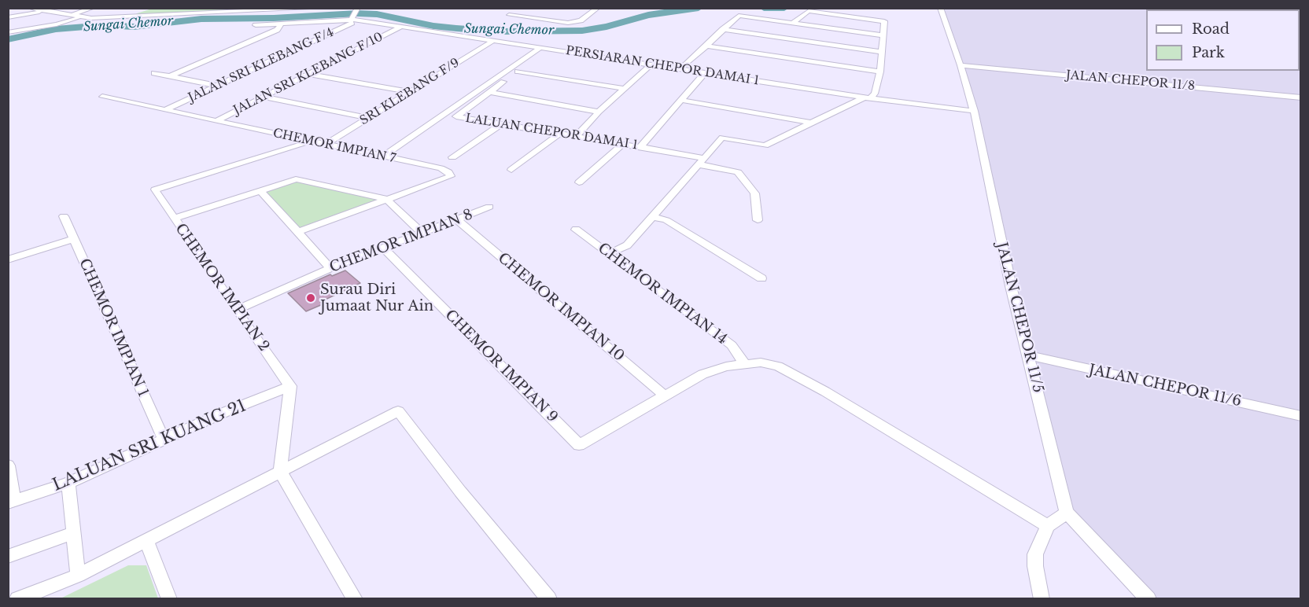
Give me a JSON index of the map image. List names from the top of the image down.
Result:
{
  "streets": {
    "street": [
      "JALAN SRI KLEBANG F/4",
      "PERSIARAN CHEPOR DAMAI 1",
      "JALAN SRI KLEBANG F/10",
      "JALAN CHEPOR 11/8",
      "SRI KLEBANG F/9",
      "LALUAN CHEPOR DAMAI 1",
      "CHEMOR IMPIAN 7",
      "CHEMOR IMPIAN 8",
      "CHEMOR IMPIAN 2",
      "CHEMOR IMPIAN 14",
      "CHEMOR IMPIAN 10",
      "JALAN CHEPOR 11/5",
      "CHEMOR IMPIAN 1",
      "CHEMOR IMPIAN 9",
      "JALAN CHEPOR 11/6",
      "LALUAN SRI KUANG 21"
    ]
  },
  "crossings": [
    ["JALAN SRI KLEBANG F/4", "CHEMOR IMPIAN 7"],
    ["PERSIARAN CHEPOR DAMAI 1", "LALUAN CHEPOR DAMAI 1"],
    ["PERSIARAN CHEPOR DAMAI 1", "JALAN CHEPOR 11/5"],
    ["JALAN SRI KLEBANG F/10", "CHEMOR IMPIAN 7"],
    ["JALAN CHEPOR 11/8", "JALAN CHEPOR 11/5"],
    ["SRI KLEBANG F/9", "CHEMOR IMPIAN 7"],
    ["CHEMOR IMPIAN 8", "CHEMOR IMPIAN 2"],
    ["CHEMOR IMPIAN 8", "CHEMOR IMPIAN 10"],
    ["CHEMOR IMPIAN 8", "CHEMOR IMPIAN 9"],
    ["CHEMOR IMPIAN 2", "LALUAN SRI KUANG 21"],
    ["CHEMOR IMPIAN 10", "CHEMOR IMPIAN 9"],
    ["JALAN CHEPOR 11/5", "JALAN CHEPOR 11/6"],
    ["CHEMOR IMPIAN 1", "LALUAN SRI KUANG 21"]
  ],
  "water": ["Sungai Chemor"],
  "places": ["Surau Diri Jumaat Nur Ain"],
  "legend": ["Road", "Park"]
}
